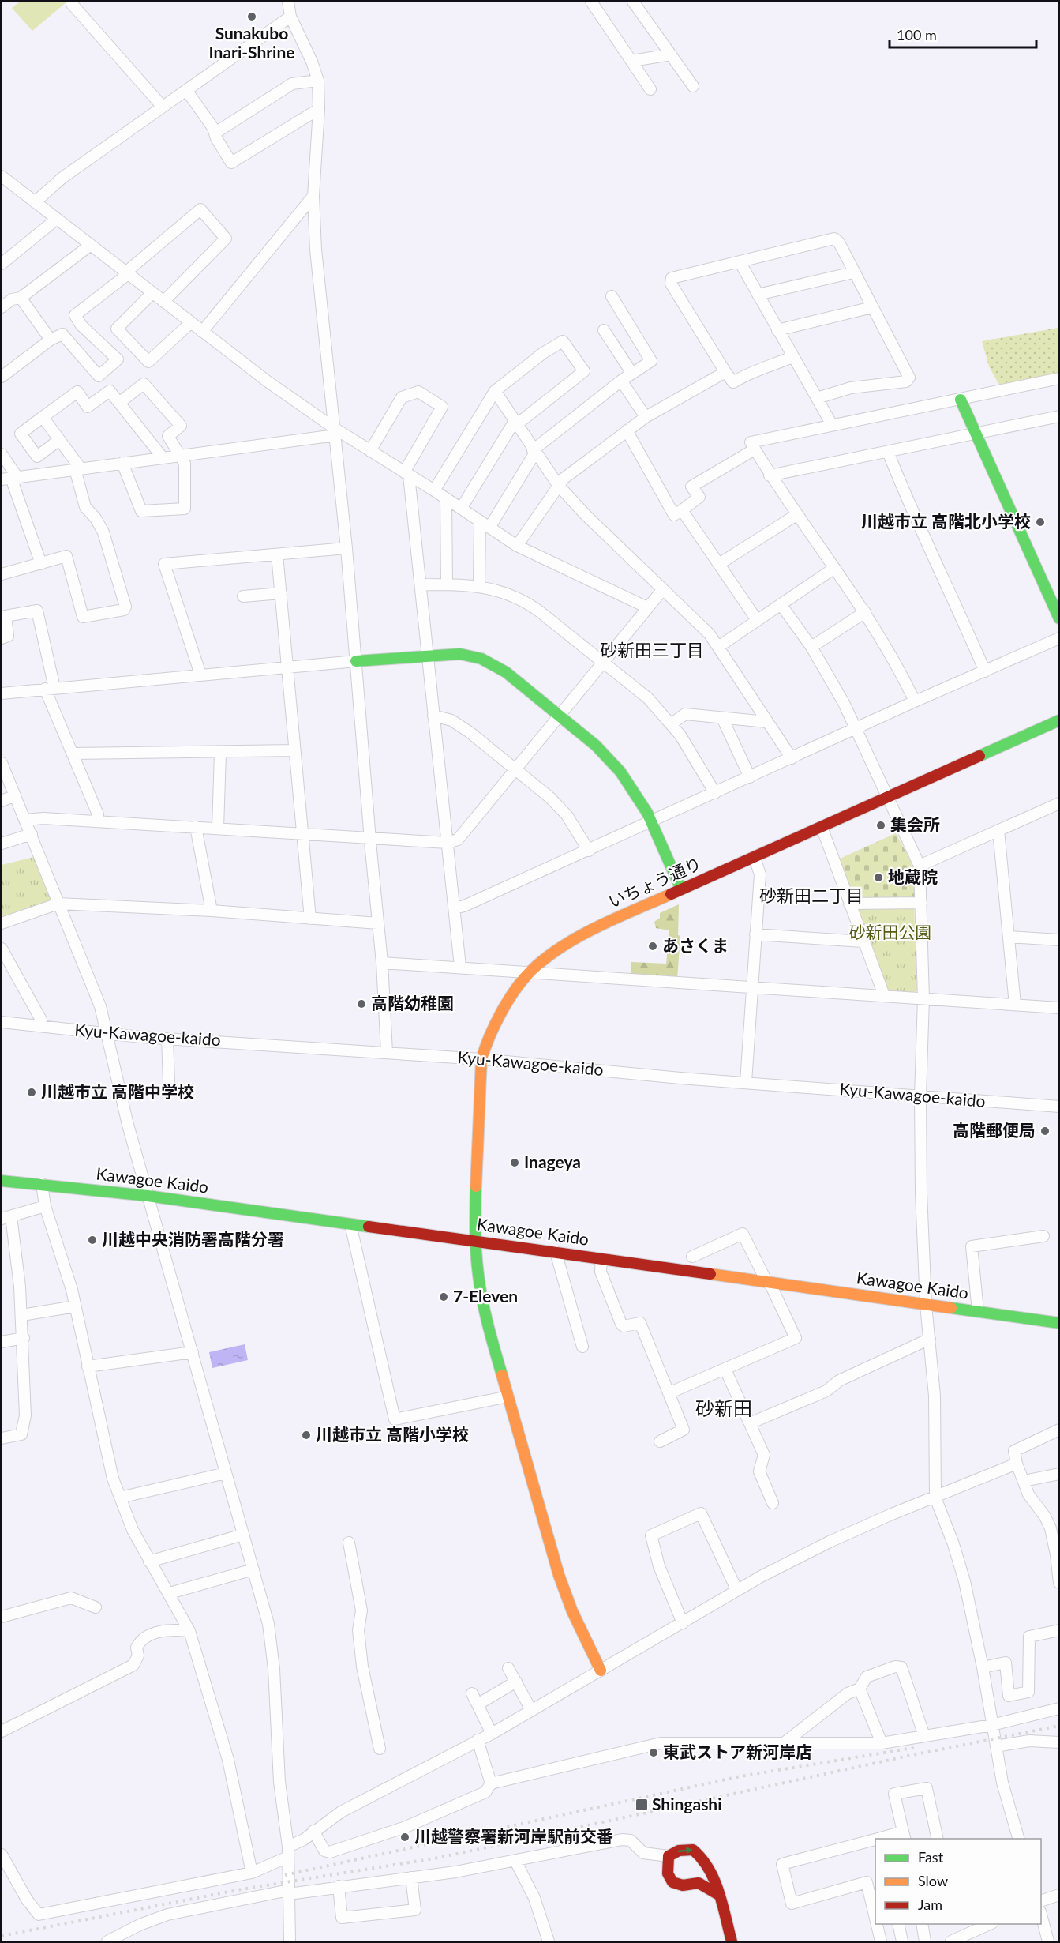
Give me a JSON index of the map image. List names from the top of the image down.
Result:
{
  "streets": {
    "main road": ["いちょう通り", "Kawagoe Kaido"],
    "street": ["Kyu-Kawagoe-kaido"]
  },
  "crossings": [
    ["いちょう通り", "Kyu-Kawagoe-kaido"],
    ["いちょう通り", "Kawagoe Kaido"]
  ],
  "districts": ["砂新田三丁目", "砂新田二丁目", "砂新田"],
  "parks": ["砂新田公園"],
  "places": {
    "other": [
      "Sunakubo Inari-Shrine",
      "川越市立 高階北小学校",
      "集会所",
      "地蔵院",
      "あさくま",
      "高階幼稚園",
      "川越市立 高階中学校",
      "高階郵便局",
      "Inageya",
      "川越中央消防署高階分署",
      "7-Eleven",
      "川越市立 高階小学校",
      "東武ストア新河岸店",
      "川越警察署新河岸駅前交番"
    ],
    "transit": ["Shingashi"]
  },
  "legend": ["Fast", "Slow", "Jam"],
  "scale_bar": "100 m"
}
